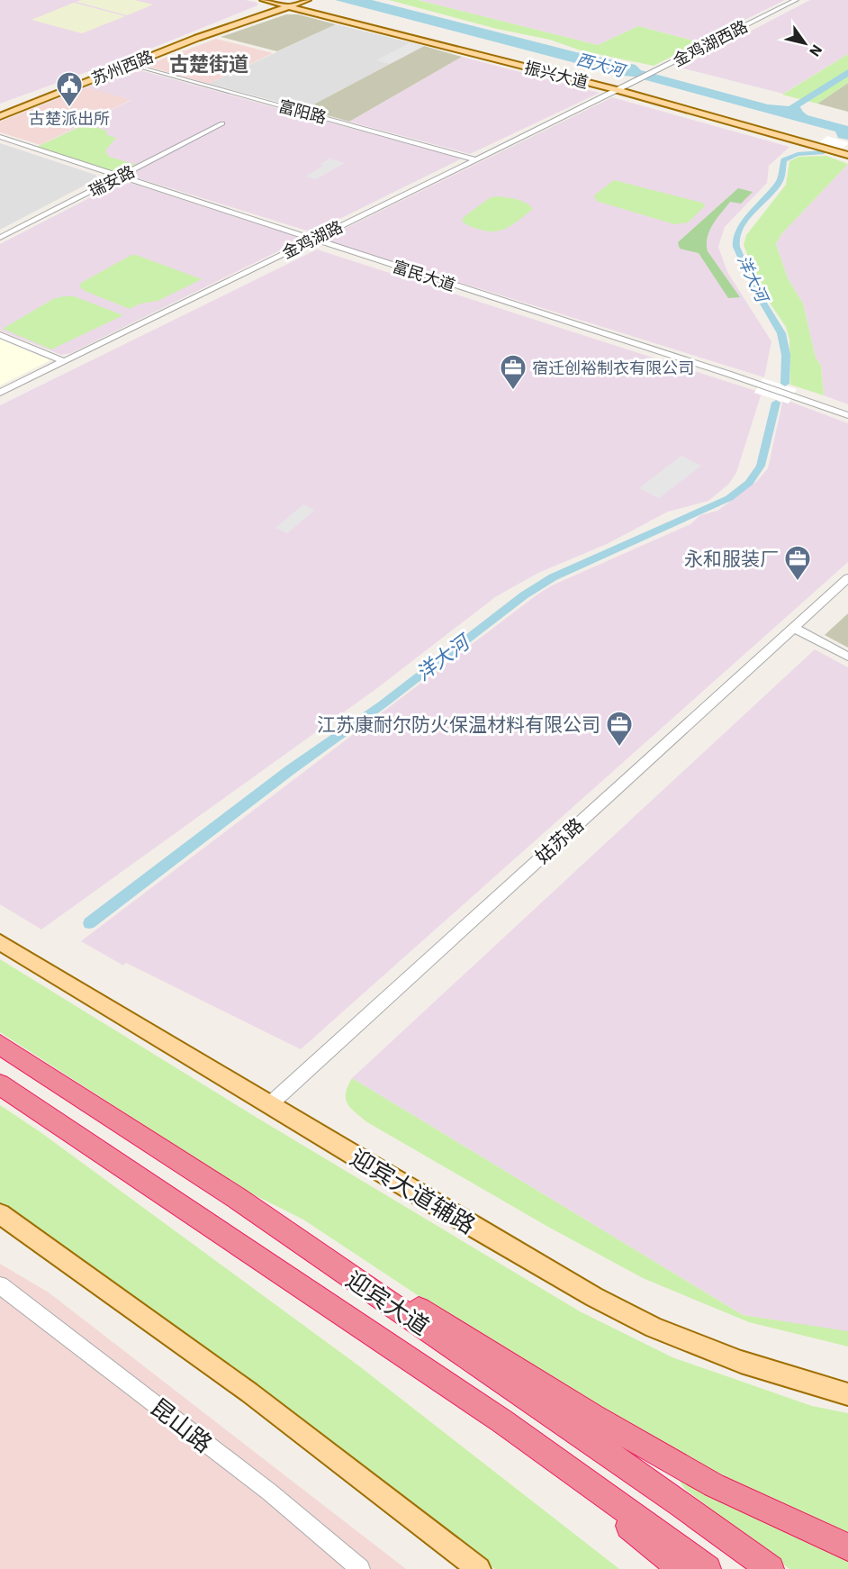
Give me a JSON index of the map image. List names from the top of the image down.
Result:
{
  "streets": {
    "highway": ["迎宾大道"],
    "main road": ["苏州西路", "振兴大道", "迎宾大道辅路"],
    "street": [
      "金鸡湖西路",
      "富阳路",
      "瑞安路",
      "金鸡湖路",
      "富民大道",
      "姑苏路",
      "昆山路"
    ]
  },
  "crossings": [
    ["金鸡湖西路", "振兴大道"],
    ["金鸡湖西路", "金鸡湖路"],
    ["苏州西路", "振兴大道"],
    ["苏州西路", "富阳路"],
    ["振兴大道", "金鸡湖路"],
    ["富阳路", "金鸡湖路"],
    ["瑞安路", "富民大道"],
    ["金鸡湖路", "富民大道"],
    ["姑苏路", "迎宾大道辅路"]
  ],
  "districts": ["古楚街道"],
  "water": ["西大河", "洋大河"],
  "places": {
    "public building": ["古楚派出所"],
    "office": ["宿迁创裕制衣有限公司", "永和服装厂", "江苏康耐尔防火保温材料有限公司"]
  },
  "north": "bottom right"
}
